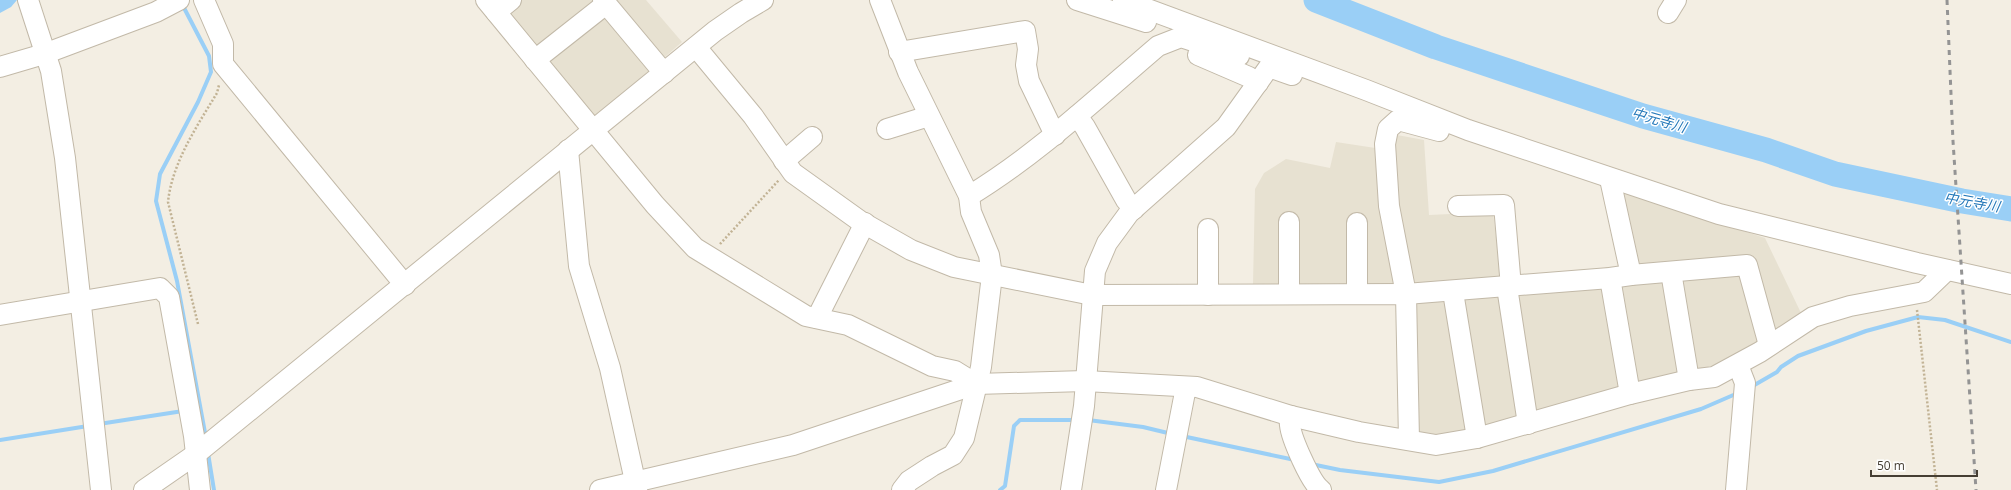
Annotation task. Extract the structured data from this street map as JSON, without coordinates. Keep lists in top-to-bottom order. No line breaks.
{"water":["中元寺川"],"scale_bar":"50 m"}
